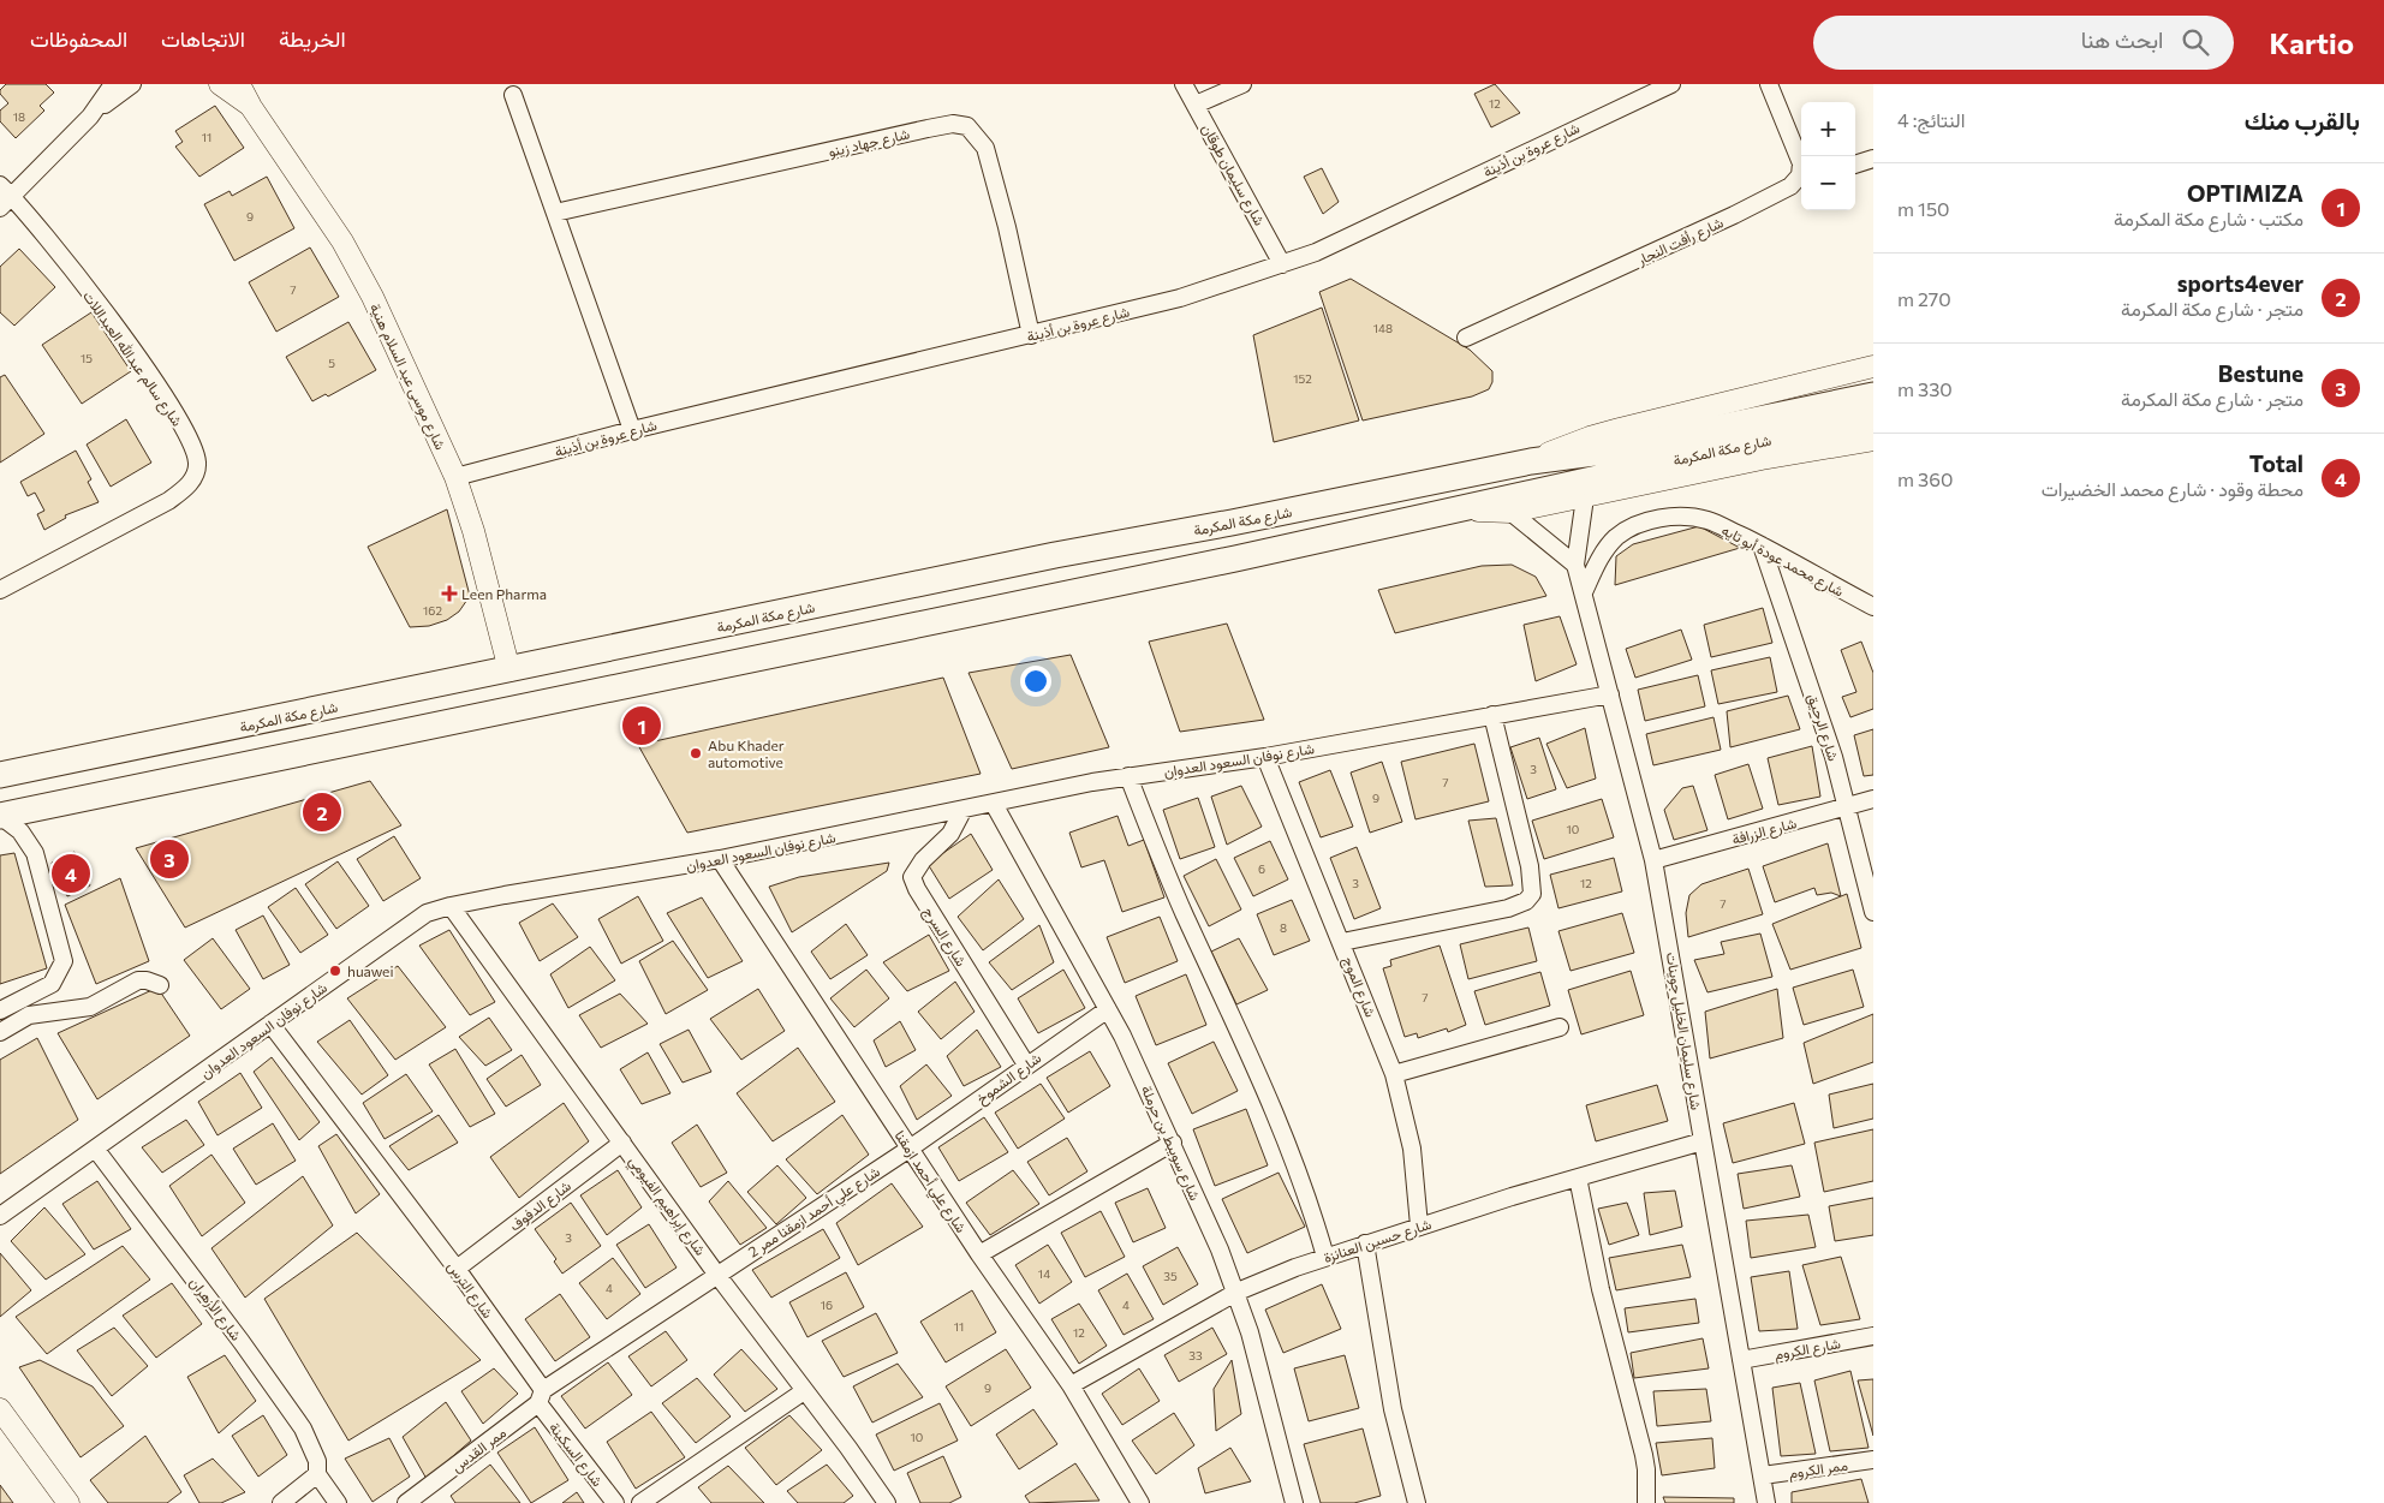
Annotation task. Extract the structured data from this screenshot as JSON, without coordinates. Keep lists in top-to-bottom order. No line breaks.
{"streets":{"main road":["شارع مكة المكرمة"],"street":["شارع جهاد زينو","شارع عروة بن أذينة","شارع سليمان طوقان","شارع رأفت النجار","شارع سالم عبدالله العبداللات","شارع موسى عبد السلام هنية","شارع محمد عودة أبو تايه","شارع الرحيق","شارع نوفان السعود العدوان","شارع الزرافة","شارع السرج","شارع الموج","شارع سليمان الخليل جوينات","شارع الشموخ","شارع سويبط بن حرملة","شارع علي أحمد ازمقنا","شارع الدفوف","شارع إبراهيم الفيومي","شارع علي أحمد ازمقنا ممر 2","شارع حسين العنانزة","شارع الترس","شارع الأزهران","شارع الكروم","ممر القدس","شارع السكينة","ممر الكروم"]},"crossings":[["شارع جهاد زينو","شارع عروة بن أذينة"],["شارع عروة بن أذينة","شارع سليمان طوقان"],["شارع عروة بن أذينة","شارع موسى عبد السلام هنية"],["شارع موسى عبد السلام هنية","شارع مكة المكرمة"],["شارع مكة المكرمة","شارع سليمان الخليل جوينات"],["شارع محمد عودة أبو تايه","شارع الرحيق"],["شارع محمد عودة أبو تايه","شارع سليمان الخليل جوينات"],["شارع الرحيق","شارع الزرافة"],["شارع نوفان السعود العدوان","شارع السرج"],["شارع نوفان السعود العدوان","شارع الموج"],["شارع نوفان السعود العدوان","شارع سليمان الخليل جوينات"],["شارع نوفان السعود العدوان","شارع سويبط بن حرملة"],["شارع نوفان السعود العدوان","شارع علي أحمد ازمقنا"],["شارع نوفان السعود العدوان","شارع إبراهيم الفيومي"],["شارع نوفان السعود العدوان","شارع الترس"],["شارع نوفان السعود العدوان","شارع الأزهران"],["شارع الزرافة","شارع سليمان الخليل جوينات"],["شارع السرج","شارع الشموخ"],["شارع الموج","شارع حسين العنانزة"],["شارع سليمان الخليل جوينات","شارع حسين العنانزة"],["شارع سليمان الخليل جوينات","شارع الكروم"],["شارع سليمان الخليل جوينات","ممر الكروم"],["شارع الشموخ","شارع سويبط بن حرملة"],["شارع الشموخ","شارع علي أحمد ازمقنا"],["شارع الشموخ","شارع علي أحمد ازمقنا ممر 2"],["شارع سويبط بن حرملة","شارع حسين العنانزة"],["شارع علي أحمد ازمقنا","شارع علي أحمد ازمقنا ممر 2"],["شارع علي أحمد ازمقنا","شارع حسين العنانزة"],["شارع الدفوف","شارع إبراهيم الفيومي"],["شارع الدفوف","شارع الترس"],["شارع إبراهيم الفيومي","شارع علي أحمد ازمقنا ممر 2"],["شارع الترس","ممر القدس"],["شارع الترس","شارع السكينة"],["ممر القدس","شارع السكينة"]],"places":{"health":["Leen Pharma"],"other":["Abu Khader automotive","huawei"]},"house_numbers":["12","18","11","9","7","148","15","5","152","162","3","7","9","10","6","3","12","7","8","7","3","14","35","4","16","4","11","12","33","9","10"],"page":{"header":"Kartio","search":"ابحث هنا","nav":["الخريطة","الاتجاهات","المحفوظات"],"heading":["بالقرب منك","النتائج: 4"],"map_buttons":["+","−"],"list":[{"mark":"1","name":"OPTIMIZA","note":"مكتب · شارع مكة المكرمة","value":"150 m"},{"mark":"2","name":"sports4ever","note":"متجر · شارع مكة المكرمة","value":"270 m"},{"mark":"3","name":"Bestune","note":"متجر · شارع مكة المكرمة","value":"330 m"},{"mark":"4","name":"Total","note":"محطة وقود · شارع محمد الخضيرات","value":"360 m"}],"pins":["1","2","3","4"]}}
